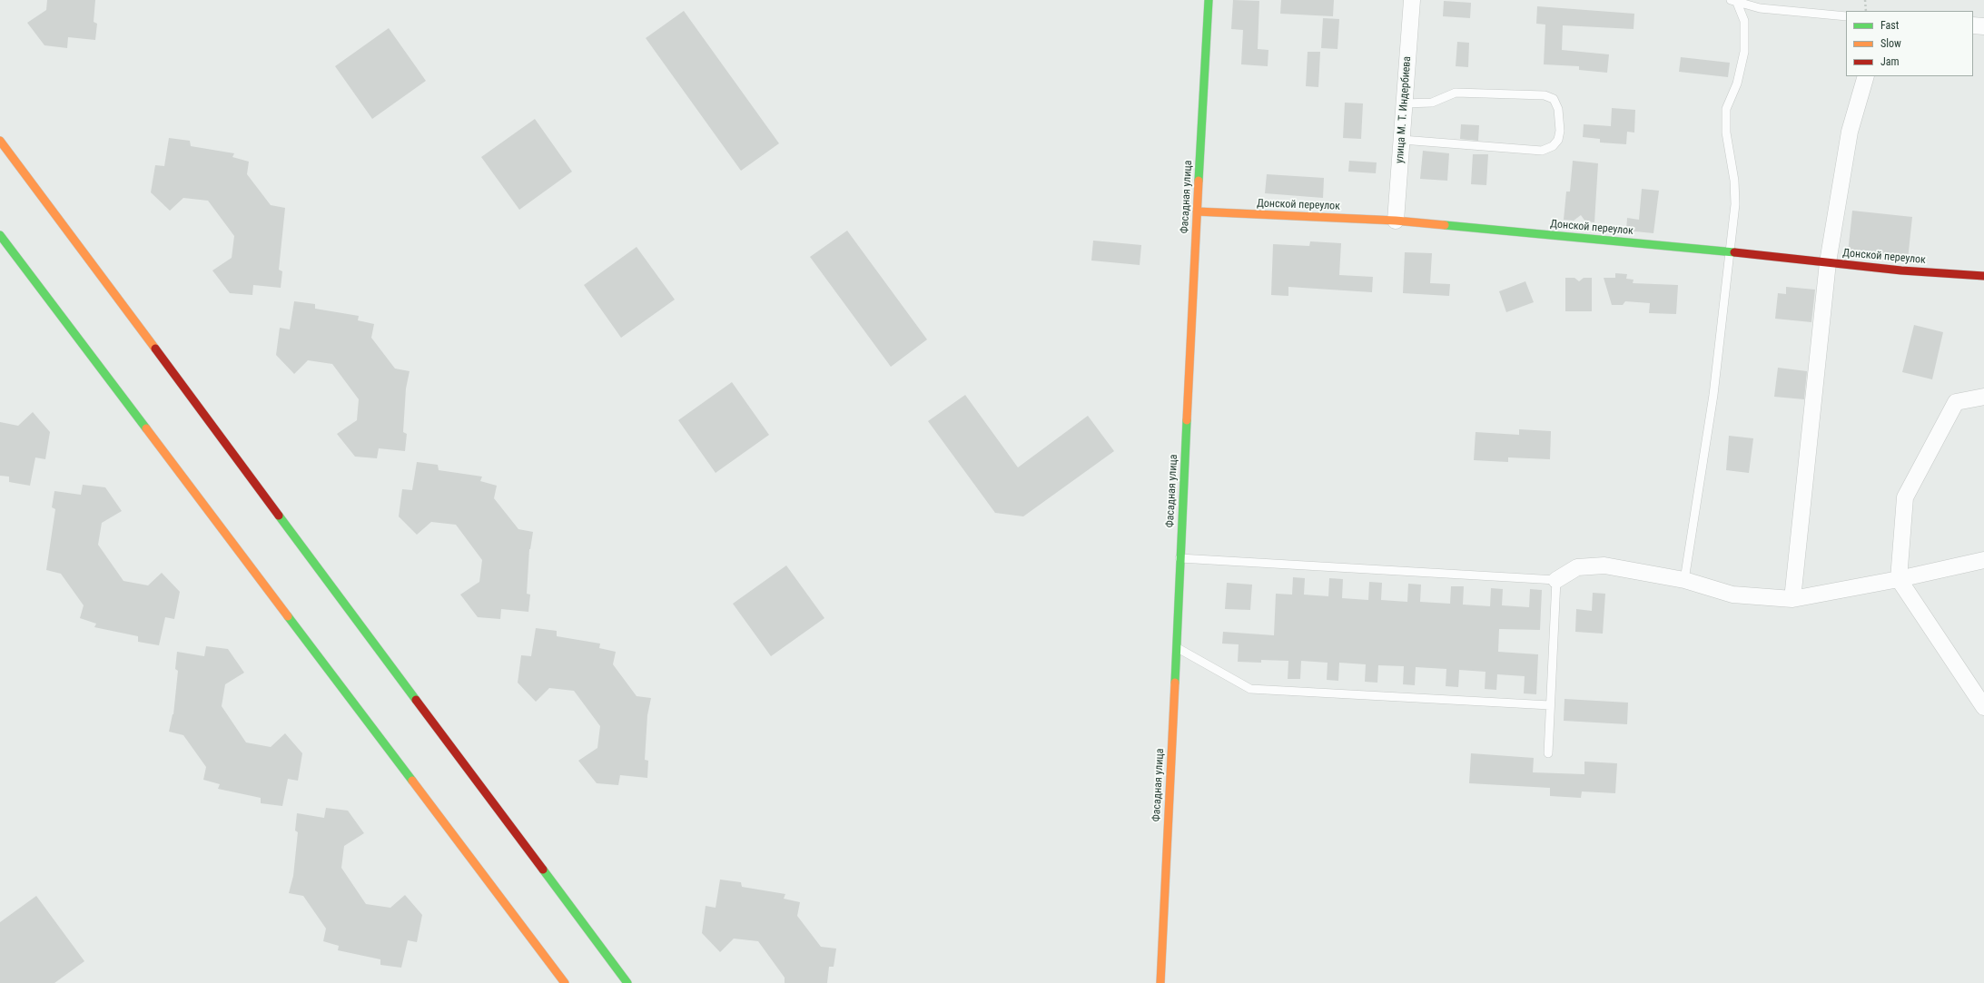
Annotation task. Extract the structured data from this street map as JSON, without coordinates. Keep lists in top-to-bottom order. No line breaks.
{"streets":{"main road":["Фасадная улица","Донской переулок"],"street":["улица М. Т. Индербиева"]},"crossings":[["улица М. Т. Индербиева","Донской переулок"],["Фасадная улица","Донской переулок"]],"legend":["Fast","Slow","Jam"]}
